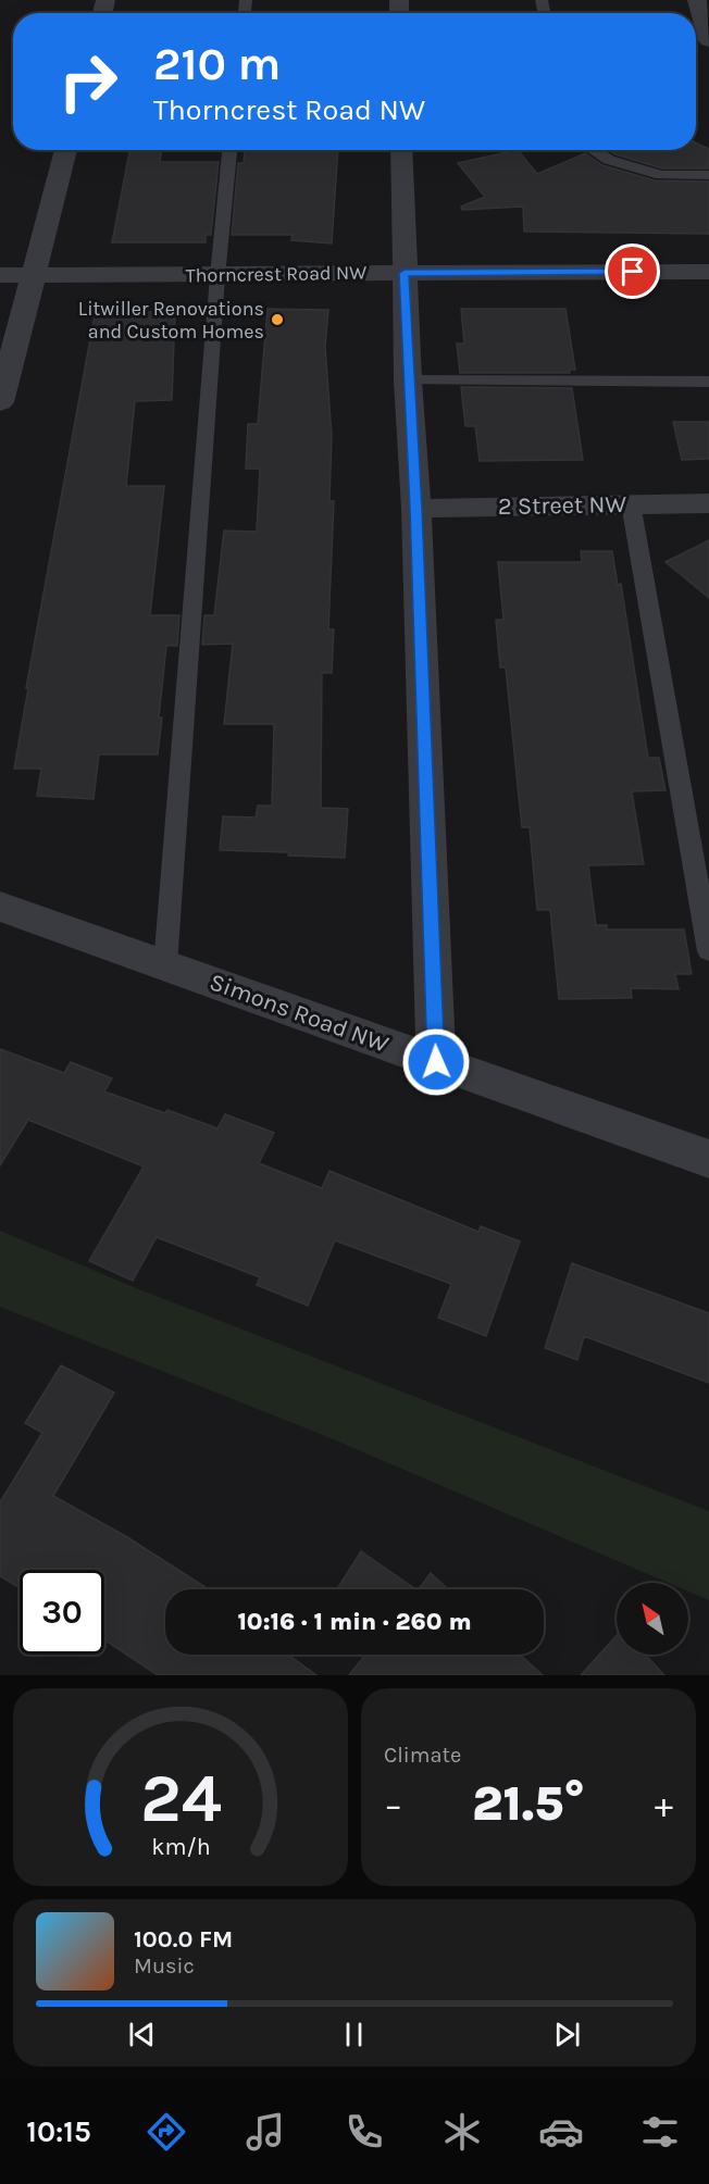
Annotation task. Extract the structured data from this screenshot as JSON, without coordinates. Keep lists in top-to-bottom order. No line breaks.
{"streets":{"street":["Thorncrest Road NW","2 Street NW","Simons Road NW"]},"places":["Litwiller Renovations and Custom Homes"],"north":"top left","page":{"turn":["210 m","Thorncrest Road NW"],"limit":"30","trip":"10:16 · 1 min · 260 m","tile":"Climate","heat":["−","21.5°","+"],"song":["100.0 FM","Music"],"tabs":"10:15","gauge":["24","km/h"]}}
